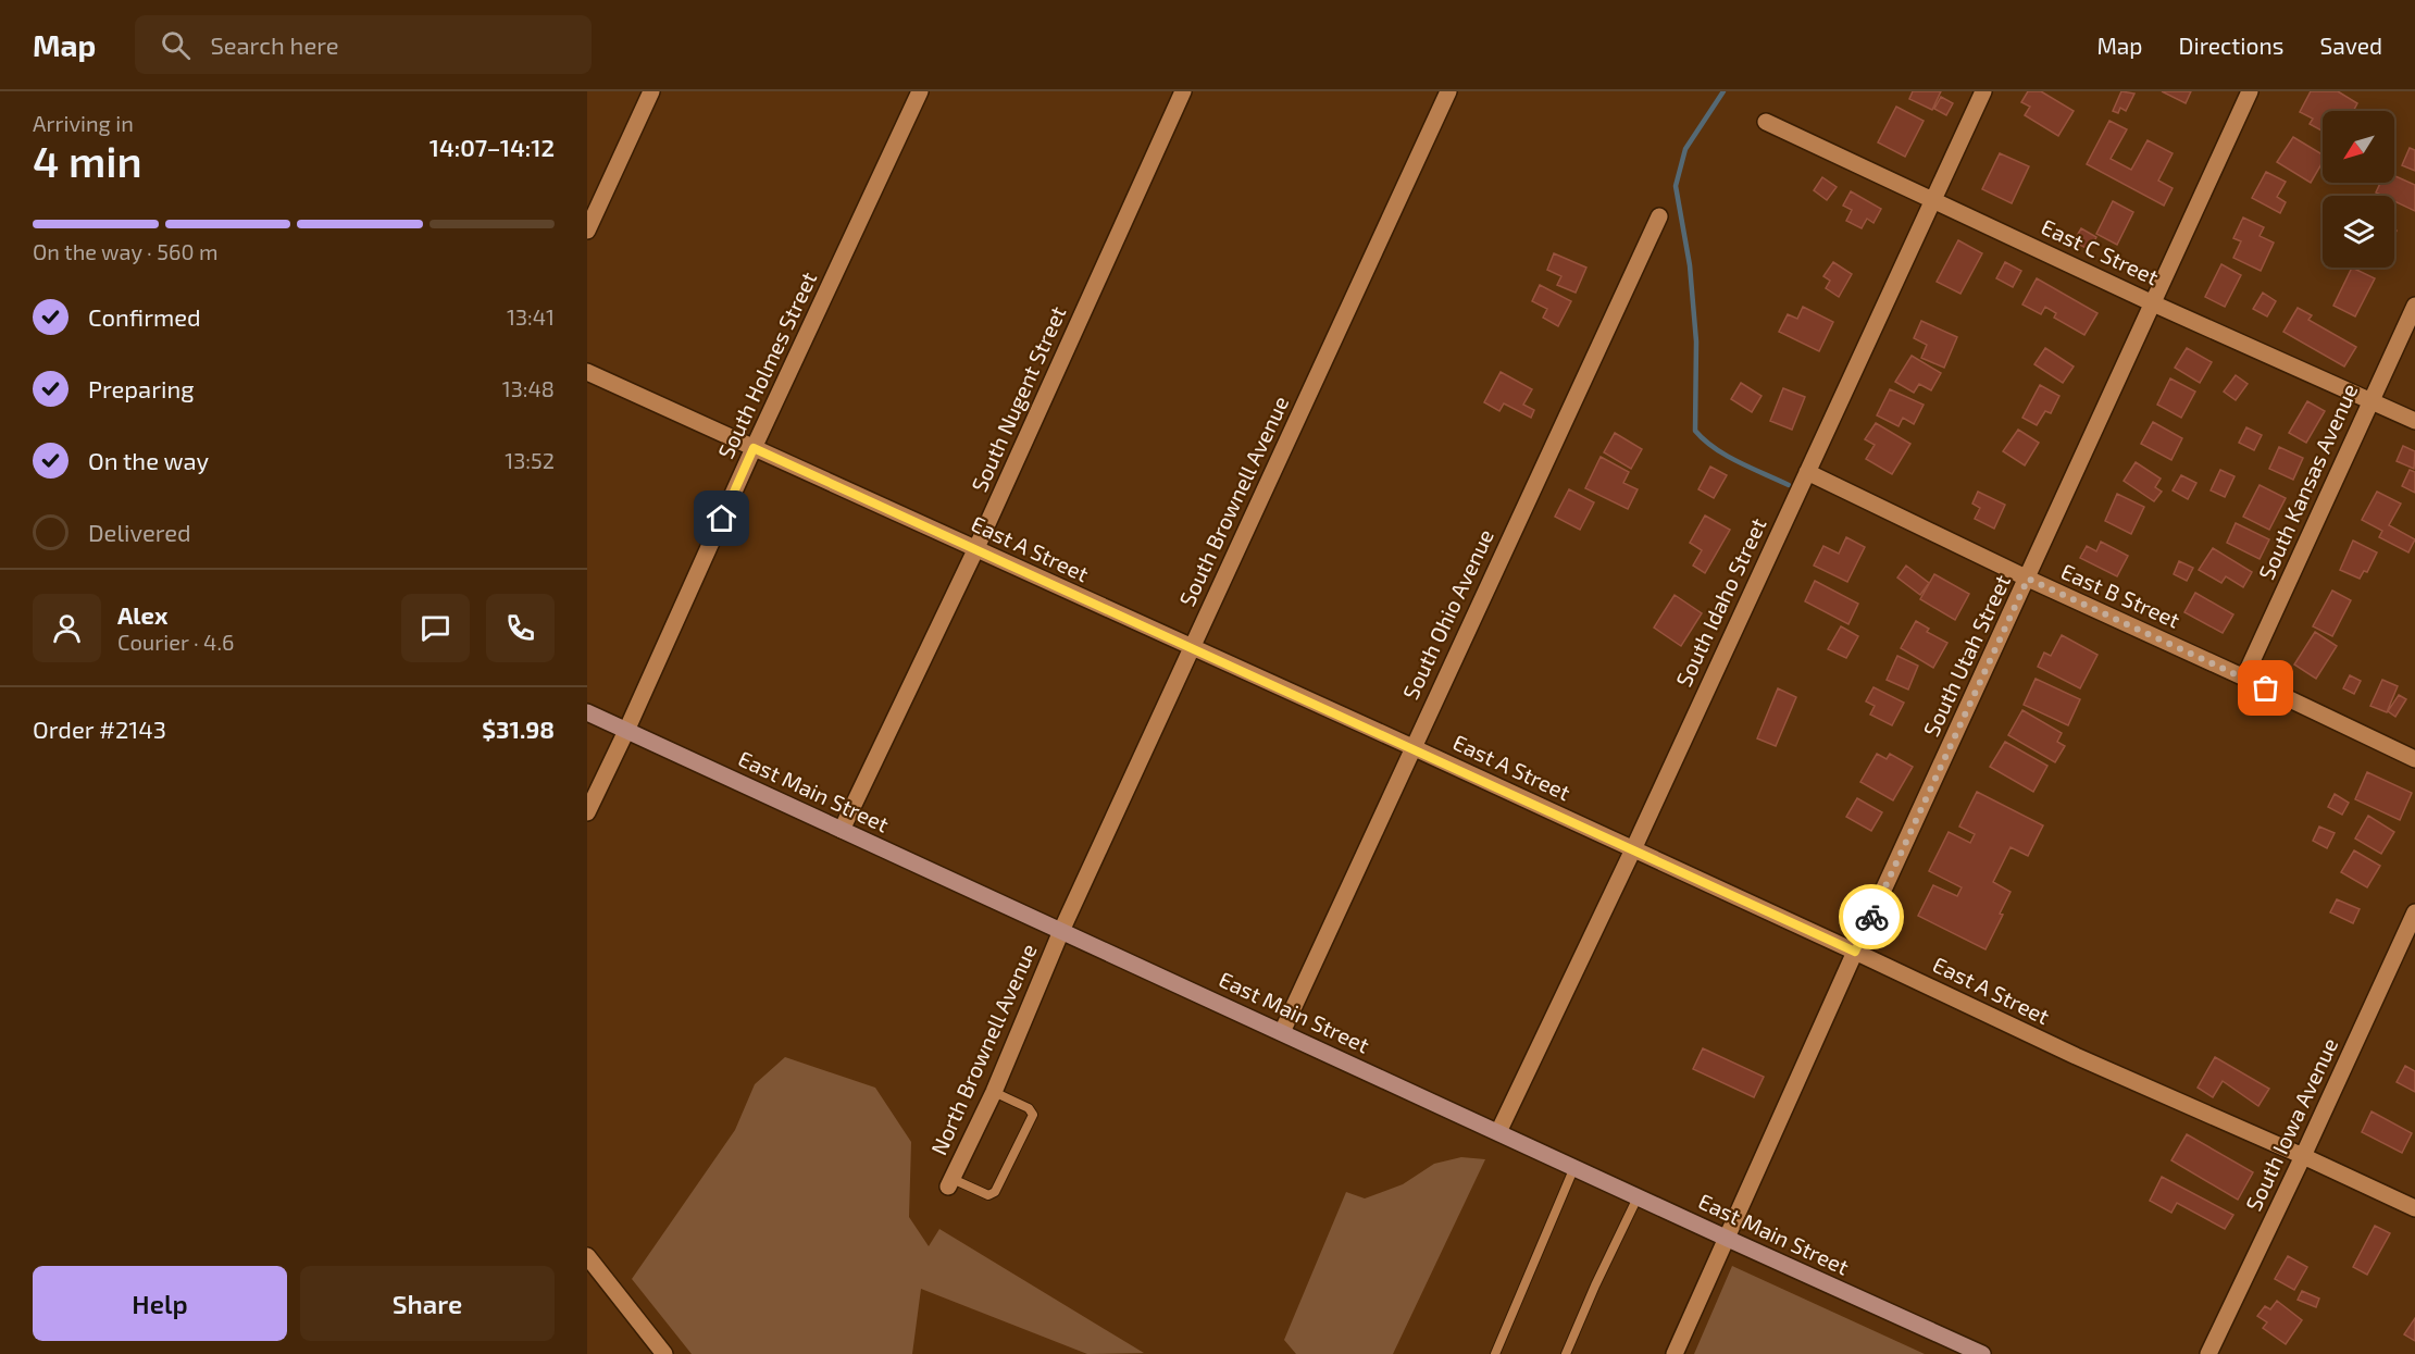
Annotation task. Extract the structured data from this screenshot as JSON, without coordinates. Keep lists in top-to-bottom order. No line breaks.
{"streets":{"street":["East C Street","South Holmes Street","South Nugent Street","South Kansas Avenue","South Brownell Avenue","East A Street","East B Street","South Idaho Street","South Ohio Avenue","South Utah Street","East Main Street","North Brownell Avenue","South Iowa Avenue"]},"crossings":[["East C Street","South Kansas Avenue"],["East C Street","South Idaho Street"],["East C Street","South Utah Street"],["South Holmes Street","East A Street"],["South Holmes Street","East Main Street"],["South Nugent Street","East A Street"],["South Nugent Street","East Main Street"],["South Kansas Avenue","East B Street"],["South Brownell Avenue","East A Street"],["South Brownell Avenue","East Main Street"],["South Brownell Avenue","North Brownell Avenue"],["East A Street","South Idaho Street"],["East A Street","South Ohio Avenue"],["East A Street","South Utah Street"],["East A Street","South Iowa Avenue"],["East B Street","South Idaho Street"],["East B Street","South Utah Street"],["South Idaho Street","East Main Street"],["South Ohio Avenue","East Main Street"],["South Utah Street","East Main Street"],["East Main Street","North Brownell Avenue"]],"north":"bottom left","page":{"header":"Map","search":"Search here","nav":["Map","Directions","Saved"],"heading":["4 min","Arriving in","14:07–14:12"],"panel":["Alex","Courier · 4.6","Order #2143","$31.98"],"bar":"On the way · 560 m","list":[["Confirmed","13:41"],["Preparing","13:48"],["On the way","13:52"],"Delivered"],"buttons":["Help","Share"]}}
